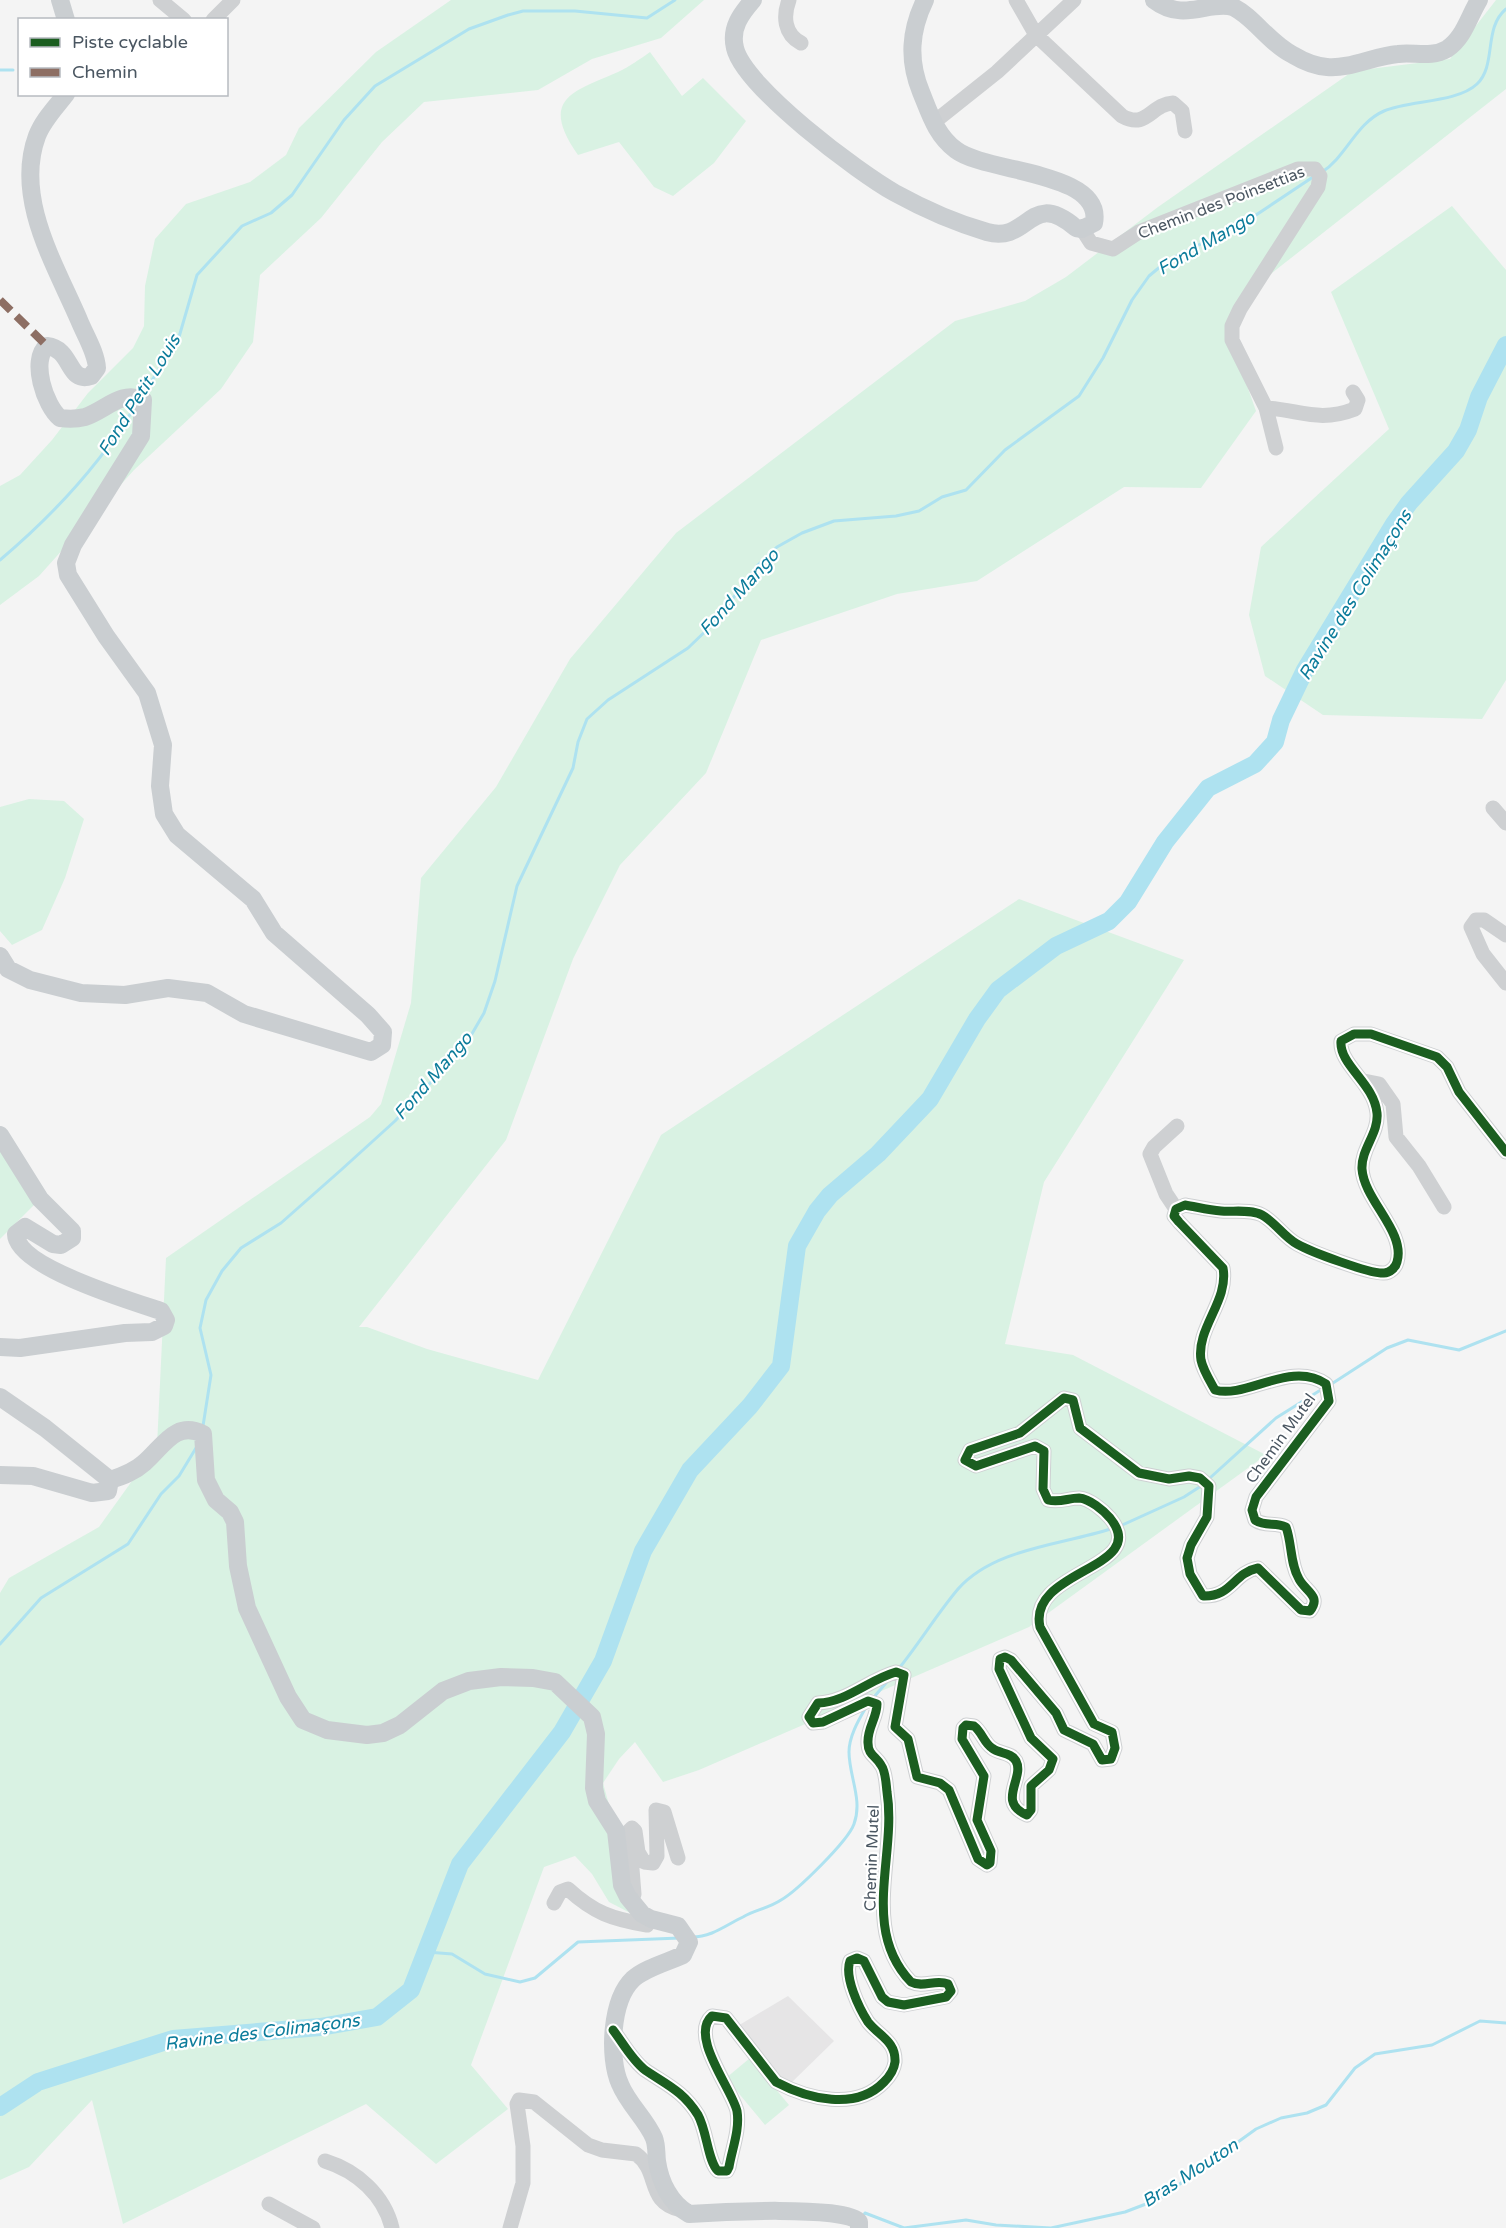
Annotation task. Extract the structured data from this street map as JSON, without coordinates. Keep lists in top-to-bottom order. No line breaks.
{"streets":{"street":["Chemin des Poinsettias","Chemin Mutel"]},"water":["Fond Mango","Fond Petit Louis","Ravine des Colimaçons","Bras Mouton"],"legend":["Piste cyclable","Chemin"]}
